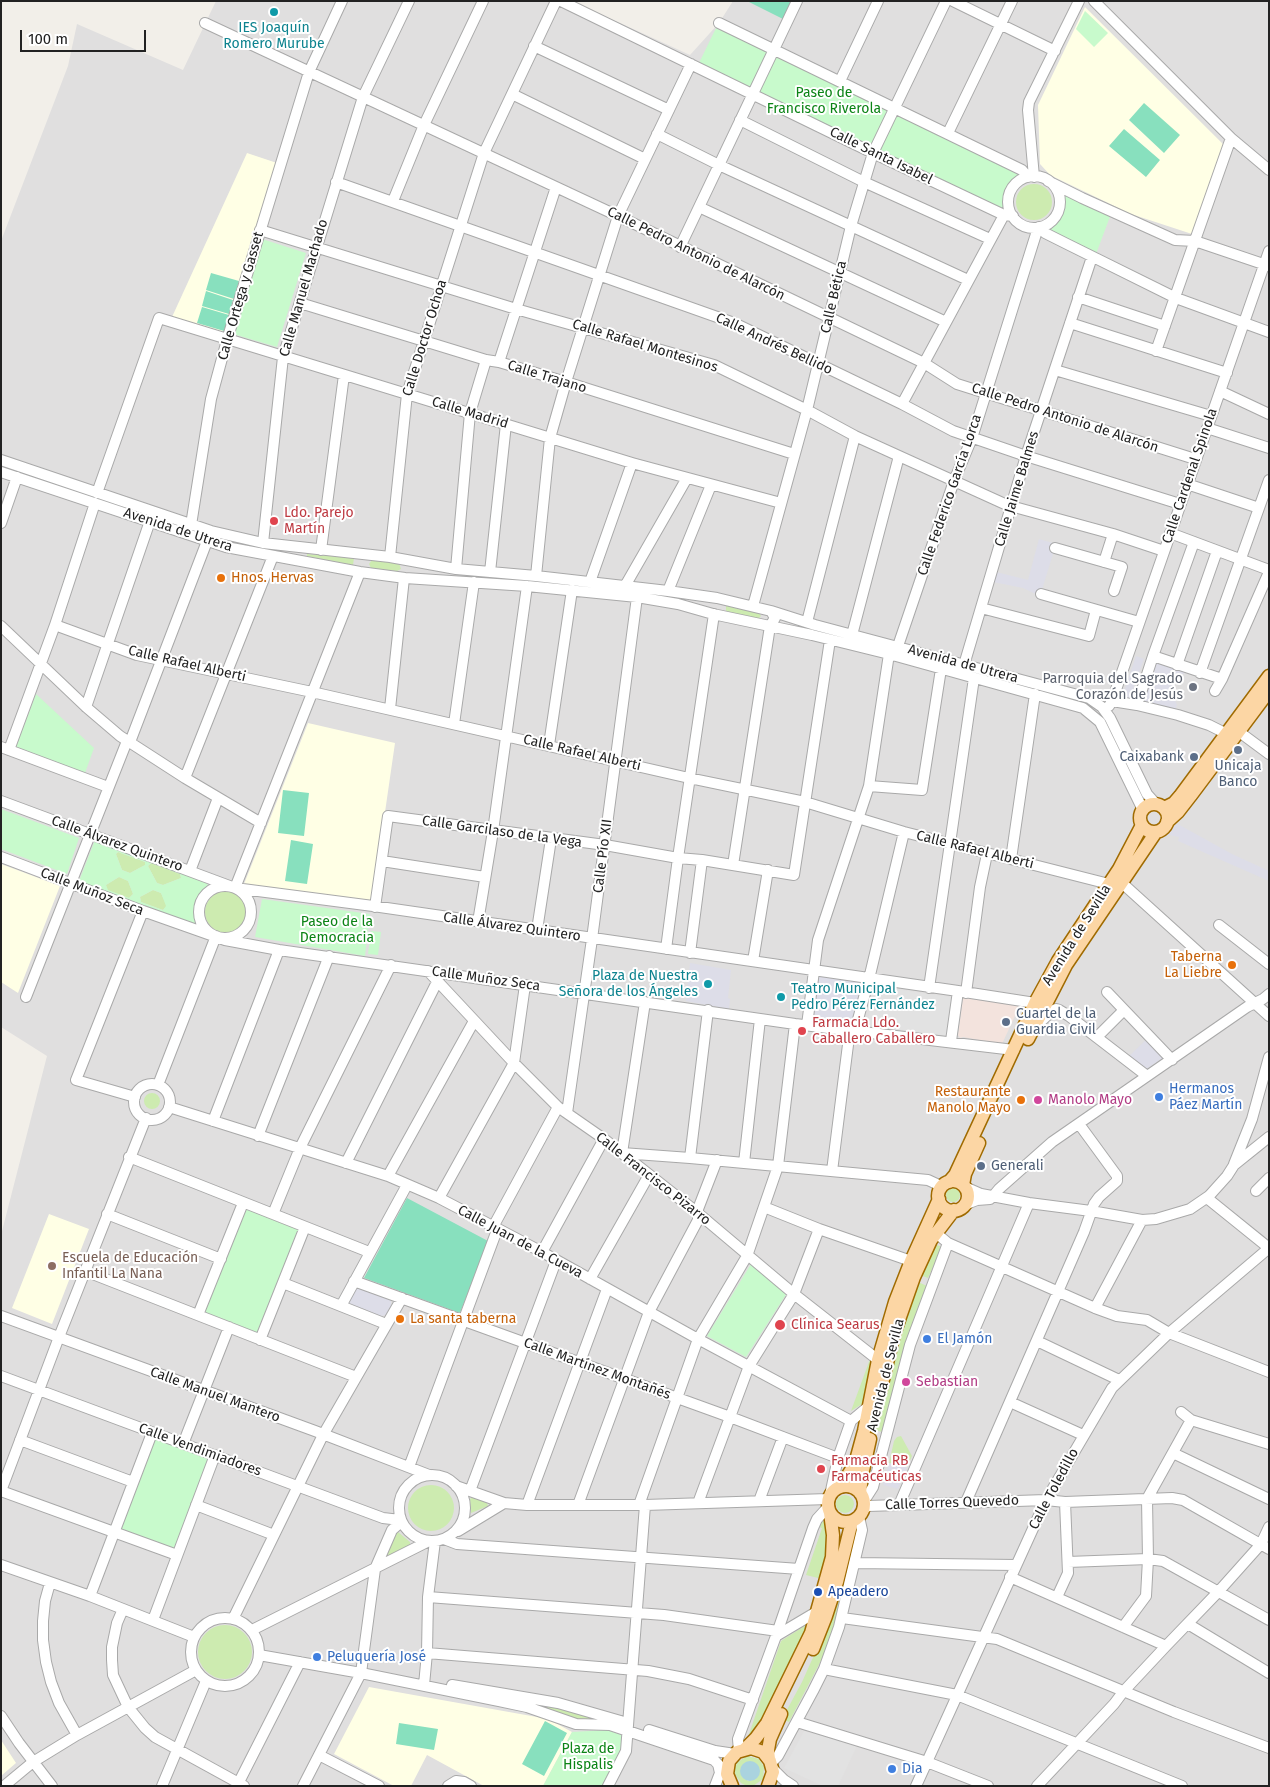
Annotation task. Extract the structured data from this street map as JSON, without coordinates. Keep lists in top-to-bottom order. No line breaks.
{"streets":{"main road":["Avenida de Sevilla"],"street":["Calle Santa Isabel","Calle Pedro Antonio de Alarcón","Calle Manuel Machado","Calle Ortega y Gasset","Calle Bética","Calle Doctor Ochoa","Calle Andrés Bellido","Calle Rafael Montesinos","Calle Trajano","Calle Madrid","Calle Cardenal Spinola","Calle Jaime Balmes","Calle Federico García Lorca","Avenida de Utrera","Calle Rafael Alberti","Calle Garcilaso de la Vega","Calle Álvarez Quintero","Calle Pío XII","Calle Muñoz Seca","Calle Francisco Pizarro","Calle Juan de la Cueva","Calle Martínez Montañés","Calle Manuel Mantero","Calle Vendimiadores","Calle Toledillo","Calle Torres Quevedo"]},"crossings":[["Calle Santa Isabel","Calle Bética"],["Calle Santa Isabel","Calle Federico García Lorca"],["Calle Pedro Antonio de Alarcón","Calle Manuel Machado"],["Calle Pedro Antonio de Alarcón","Calle Ortega y Gasset"],["Calle Pedro Antonio de Alarcón","Calle Bética"],["Calle Pedro Antonio de Alarcón","Calle Doctor Ochoa"],["Calle Pedro Antonio de Alarcón","Calle Cardenal Spinola"],["Calle Pedro Antonio de Alarcón","Calle Jaime Balmes"],["Calle Pedro Antonio de Alarcón","Calle Federico García Lorca"],["Calle Manuel Machado","Calle Andrés Bellido"],["Calle Manuel Machado","Calle Rafael Montesinos"],["Calle Manuel Machado","Calle Trajano"],["Calle Manuel Machado","Calle Madrid"],["Calle Manuel Machado","Avenida de Utrera"],["Calle Ortega y Gasset","Calle Rafael Montesinos"],["Calle Ortega y Gasset","Calle Madrid"],["Calle Ortega y Gasset","Avenida de Utrera"],["Calle Bética","Calle Andrés Bellido"],["Calle Bética","Calle Rafael Montesinos"],["Calle Bética","Calle Trajano"],["Calle Bética","Calle Madrid"],["Calle Bética","Avenida de Utrera"],["Calle Doctor Ochoa","Calle Andrés Bellido"],["Calle Doctor Ochoa","Calle Rafael Montesinos"],["Calle Doctor Ochoa","Calle Trajano"],["Calle Doctor Ochoa","Calle Madrid"],["Calle Doctor Ochoa","Avenida de Utrera"],["Calle Andrés Bellido","Calle Cardenal Spinola"],["Calle Andrés Bellido","Calle Jaime Balmes"],["Calle Andrés Bellido","Calle Federico García Lorca"],["Calle Rafael Montesinos","Calle Cardenal Spinola"],["Calle Rafael Montesinos","Calle Jaime Balmes"],["Calle Rafael Montesinos","Calle Federico García Lorca"],["Calle Madrid","Avenida de Utrera"],["Calle Cardenal Spinola","Avenida de Utrera"],["Calle Jaime Balmes","Avenida de Utrera"],["Calle Federico García Lorca","Avenida de Utrera"],["Avenida de Utrera","Avenida de Sevilla"],["Calle Rafael Alberti","Calle Garcilaso de la Vega"],["Calle Rafael Alberti","Calle Pío XII"],["Calle Rafael Alberti","Avenida de Sevilla"],["Calle Garcilaso de la Vega","Calle Pío XII"],["Calle Álvarez Quintero","Calle Pío XII"],["Calle Álvarez Quintero","Calle Muñoz Seca"],["Calle Álvarez Quintero","Avenida de Sevilla"],["Calle Pío XII","Calle Muñoz Seca"],["Calle Pío XII","Calle Francisco Pizarro"],["Calle Muñoz Seca","Avenida de Sevilla"],["Calle Muñoz Seca","Calle Francisco Pizarro"],["Avenida de Sevilla","Calle Francisco Pizarro"],["Avenida de Sevilla","Calle Juan de la Cueva"],["Avenida de Sevilla","Calle Martínez Montañés"],["Avenida de Sevilla","Calle Torres Quevedo"],["Calle Manuel Mantero","Calle Vendimiadores"],["Calle Toledillo","Calle Torres Quevedo"]],"parks":["Paseo de Francisco Riverola","Paseo de la Democracia","Plaza de Hispalis"],"places":["IES Joaquín Romero Murube","Ldo. Parejo Martín","Hnos. Hervas","Parroquia del Sagrado Corazón de Jesús","Unicaja Banco","Caixabank","Taberna La Liebre","Plaza de Nuestra Señora de los Ángeles","Teatro Municipal Pedro Pérez Fernández","Cuartel de la Guardia Civil","Farmacia Ldo. Caballero Caballero","Hermanos Páez Martín","Restaurante Manolo Mayo","Manolo Mayo","Generali","Escuela de Educación Infantil La Nana","La santa taberna","Clínica Searus","El Jamón","Sebastian","Farmacia RB Farmacéuticas","Apeadero","Peluquería José","Dia"],"scale_bar":"100 m"}
